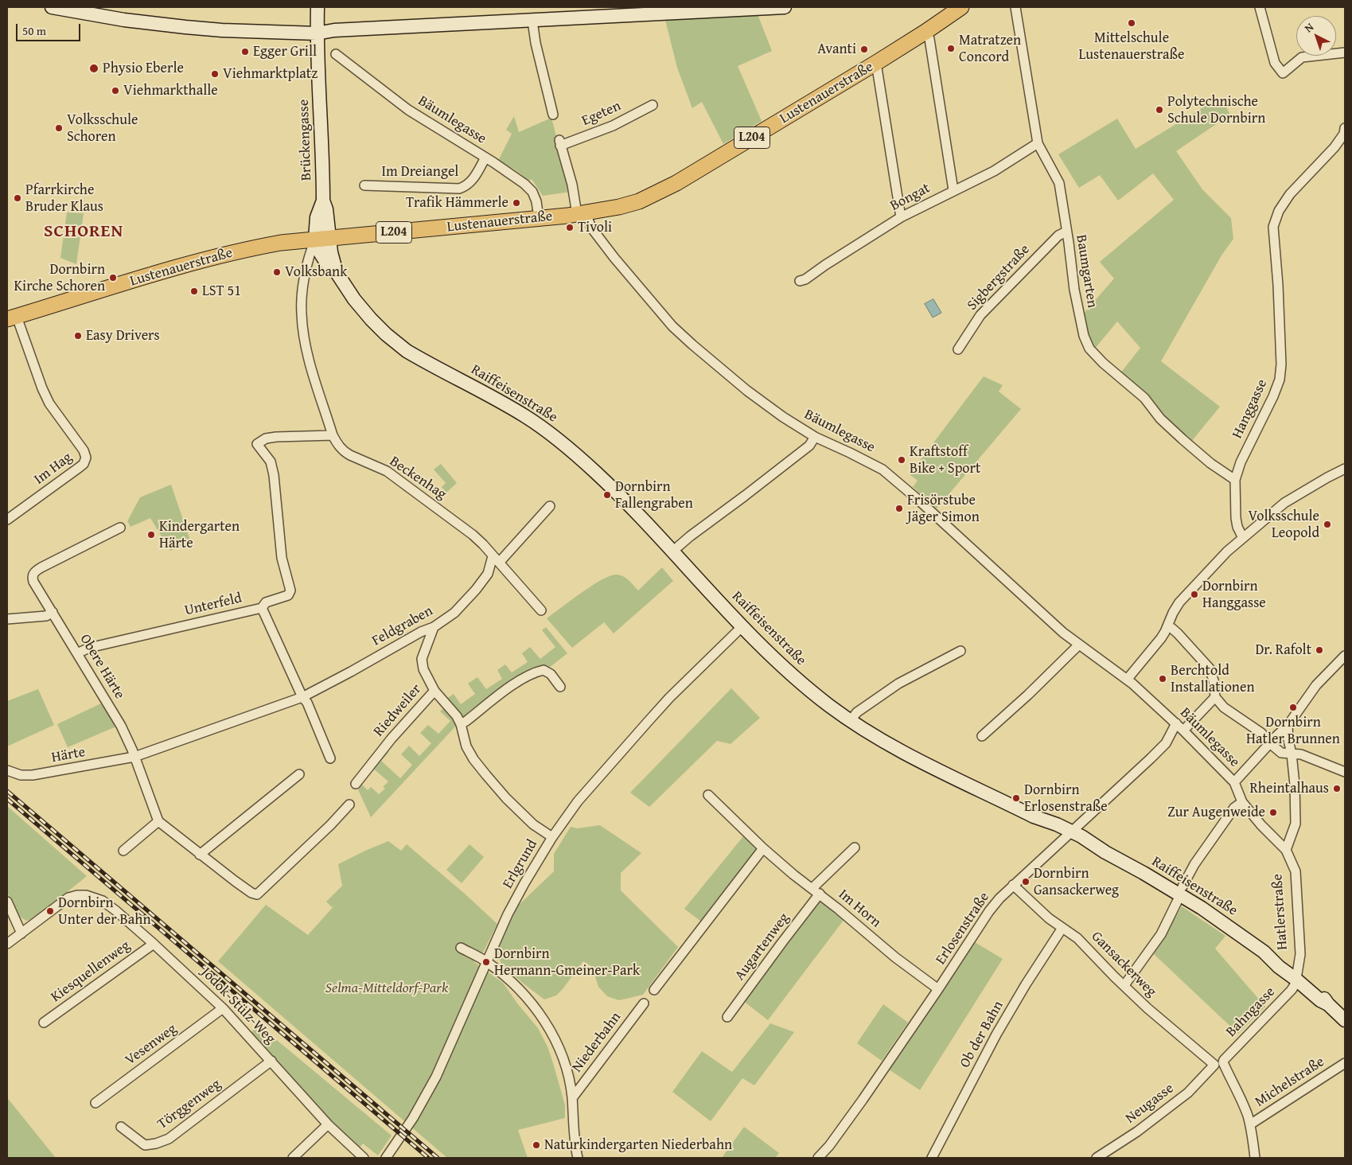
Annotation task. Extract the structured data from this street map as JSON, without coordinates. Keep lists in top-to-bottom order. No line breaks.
{"streets":{"main road":["Lustenauerstraße","L204"],"street":["Egeten","Bäumlegasse","Brückengasse","Im Dreiangel","Bongat","Baumgarten","Sigbergstraße","Raiffeisenstraße","Hanggasse","Im Hag","Beckenhag","Unterfeld","Feldgraben","Obere Härte","Riedweiler","Härte","Erlgrund","Im Horn","Hatlerstraße","Erlosenstraße","Augartenweg","Gansackerweg","Kiesquellenweg","Jodok-Stülz-Weg","Bahngasse","Ob der Bahn","Niederbahn","Vesenweg","Michelstraße","Neugasse","Törggenweg"]},"crossings":[["Lustenauerstraße","Egeten"],["Lustenauerstraße","Bäumlegasse"],["Lustenauerstraße","Brückengasse"],["Lustenauerstraße","Raiffeisenstraße"],["Lustenauerstraße","Im Hag"],["Lustenauerstraße","Beckenhag"],["Egeten","Bäumlegasse"],["Bäumlegasse","Im Dreiangel"],["Bäumlegasse","Hatlerstraße"],["Bäumlegasse","Erlosenstraße"],["Brückengasse","Raiffeisenstraße"],["Brückengasse","Beckenhag"],["Bongat","Baumgarten"],["Baumgarten","Sigbergstraße"],["Baumgarten","Hanggasse"],["Raiffeisenstraße","Beckenhag"],["Raiffeisenstraße","Erlgrund"],["Raiffeisenstraße","Hatlerstraße"],["Raiffeisenstraße","Erlosenstraße"],["Raiffeisenstraße","Bahngasse"],["Beckenhag","Unterfeld"],["Beckenhag","Feldgraben"],["Unterfeld","Obere Härte"],["Feldgraben","Obere Härte"],["Feldgraben","Riedweiler"],["Feldgraben","Härte"],["Obere Härte","Härte"],["Erlgrund","Niederbahn"],["Im Horn","Erlosenstraße"],["Im Horn","Augartenweg"],["Hatlerstraße","Bahngasse"],["Erlosenstraße","Gansackerweg"],["Gansackerweg","Bahngasse"],["Gansackerweg","Ob der Bahn"],["Gansackerweg","Neugasse"],["Kiesquellenweg","Jodok-Stülz-Weg"],["Jodok-Stülz-Weg","Vesenweg"],["Jodok-Stülz-Weg","Törggenweg"],["Bahngasse","Neugasse"]],"districts":["SCHOREN"],"parks":["Selma-Mitteldorf-Park"],"places":["Mittelschule Lustenauerstraße","Matratzen Concord","Avanti","Egger Grill","Physio Eberle","Viehmarktplatz","Viehmarkthalle","Polytechnische Schule Dornbirn","Volksschule Schoren","Pfarrkirche Bruder Klaus","Trafik Hämmerle","Tivoli","Volksbank","Dornbirn Kirche Schoren","LST 51","Easy Drivers","Kraftstoff Bike + Sport","Dornbirn Fallengraben","Frisörstube Jäger Simon","Volksschule Leopold","Kindergarten Härte","Dornbirn Hanggasse","Dr. Rafolt","Berchtold Installationen","Dornbirn Hatler Brunnen","Rheintalhaus","Dornbirn Erlosenstraße","Zur Augenweide","Dornbirn Gansackerweg","Dornbirn Unter der Bahn","Dornbirn Hermann-Gmeiner-Park","Naturkindergarten Niederbahn"],"scale_bar":"50 m","north":"top left"}
